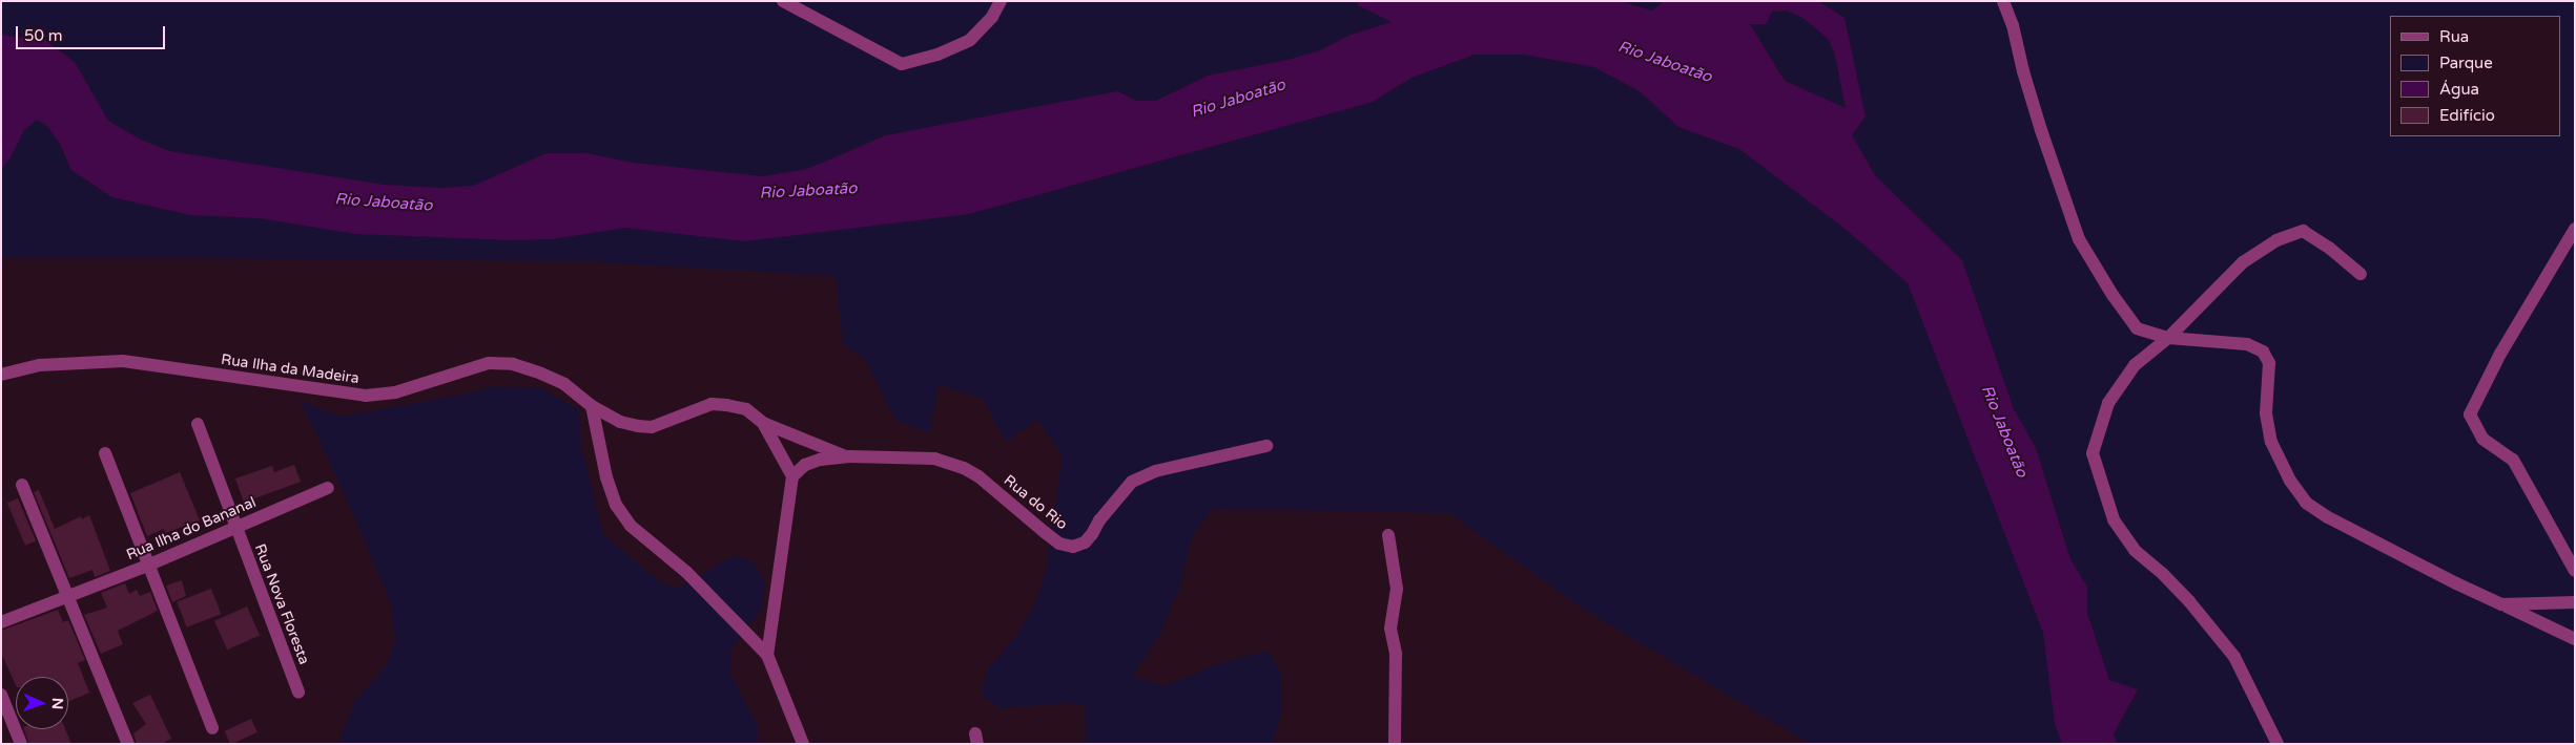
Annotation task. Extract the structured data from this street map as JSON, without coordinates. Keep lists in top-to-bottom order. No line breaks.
{"streets":{"street":["Rua Ilha da Madeira","Rua do Rio","Rua Ilha do Bananal","Rua Nova Floresta"]},"crossings":[["Rua Ilha do Bananal","Rua Nova Floresta"]],"water":["Rio Jaboatão"],"legend":["Rua","Parque","Água","Edifício"],"scale_bar":"50 m","north":"right"}
